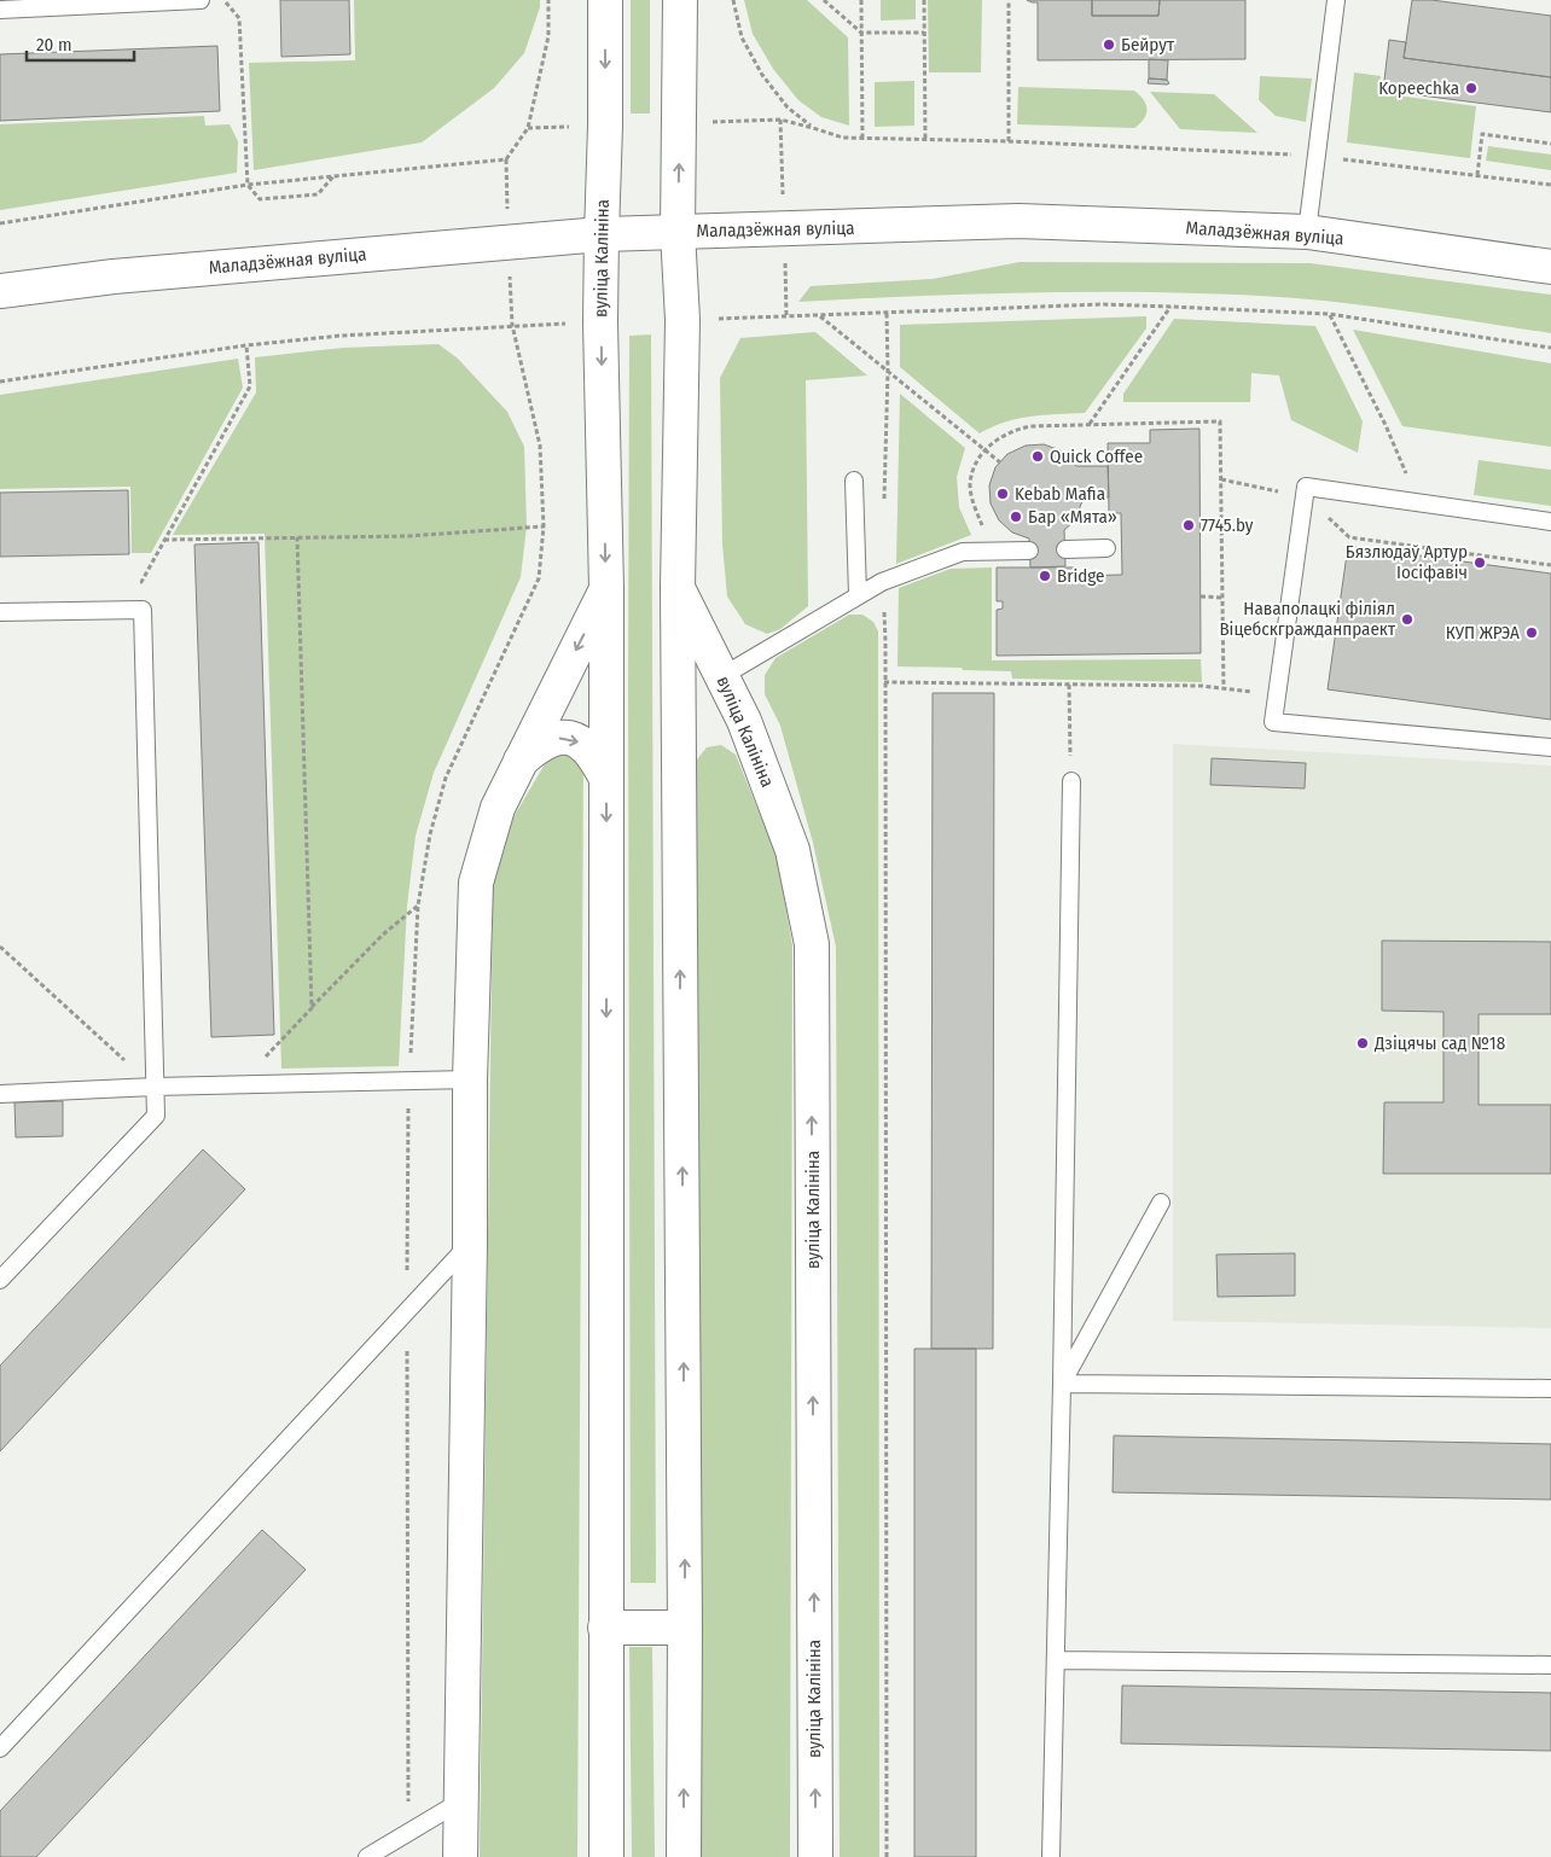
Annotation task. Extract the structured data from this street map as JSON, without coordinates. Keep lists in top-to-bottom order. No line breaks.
{"streets":{"main road":["Маладзёжная вуліца","вуліца Калініна"]},"crossings":[["Маладзёжная вуліца","вуліца Калініна"]],"places":["Бейрут","Kopeechka","Quick Coffee","Kebab Mafia","Бар «Мята»","7745.by","Бязлюдаў Артур Іосіфавіч","Bridge","Наваполацкі філіял Віцебскгражданпраект","КУП ЖРЭА","Дзіцячы сад №18"],"scale_bar":"20 m"}
